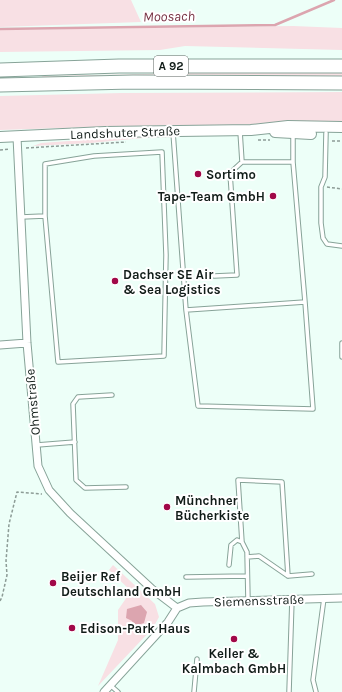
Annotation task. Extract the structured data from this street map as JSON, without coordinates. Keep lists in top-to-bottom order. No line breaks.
{"streets":{"highway":["A 92"],"main road":["Landshuter Straße"],"street":["Ohmstraße","Siemensstraße"]},"crossings":[["Landshuter Straße","Ohmstraße"],["Ohmstraße","Siemensstraße"]],"water":["Moosach"],"places":["Sortimo","Tape-Team GmbH","Dachser SE Air & Sea Logistics","Münchner Bücherkiste","Beijer Ref Deutschland GmbH","Edison-Park Haus","Keller & Kalmbach GmbH"]}
